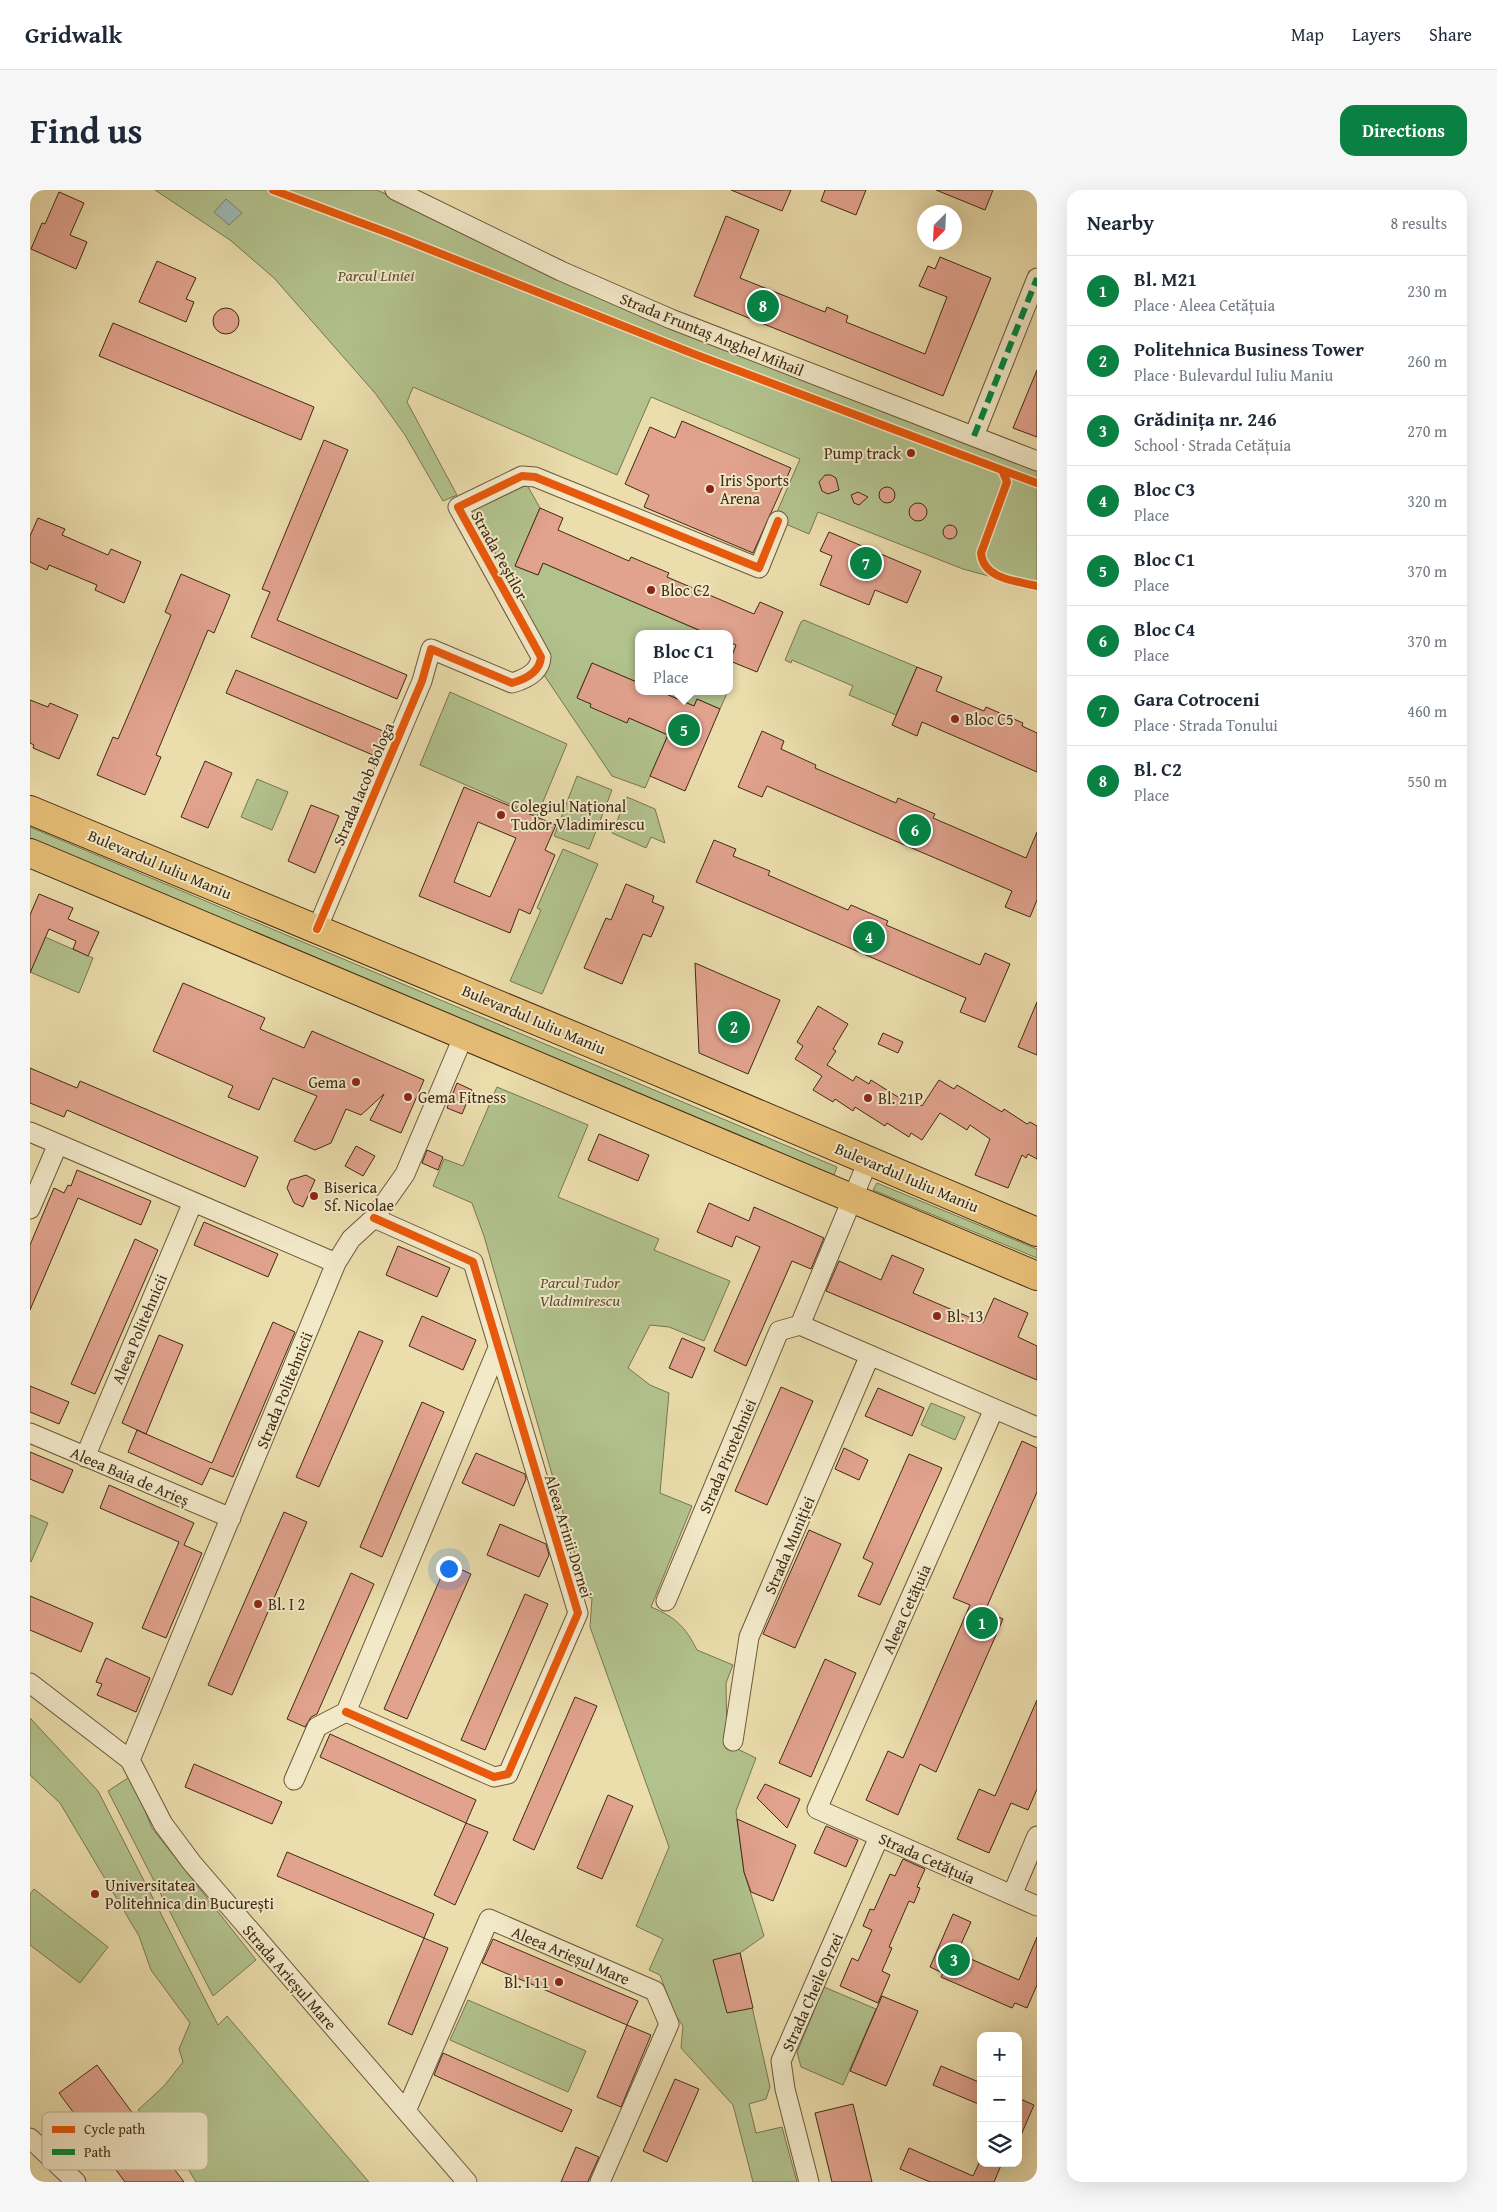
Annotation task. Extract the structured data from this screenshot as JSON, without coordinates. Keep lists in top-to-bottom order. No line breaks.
{"streets":{"main road":["Bulevardul Iuliu Maniu"],"street":["Strada Fruntaș Anghel Mihail","Strada Peștilor","Strada Iacob Bologa","Aleea Politehnicii","Strada Politehnicii","Strada Pirotehniei","Aleea Baia de Arieș","Aleea Arinii Dornei","Strada Muniției","Aleea Cetățuia","Strada Cetățuia","Aleea Arieșul Mare","Strada Arieșul Mare","Strada Cheile Orzei"]},"crossings":[["Strada Peștilor","Strada Iacob Bologa"],["Strada Iacob Bologa","Bulevardul Iuliu Maniu"],["Aleea Politehnicii","Aleea Baia de Arieș"],["Strada Politehnicii","Aleea Baia de Arieș"],["Strada Politehnicii","Aleea Arinii Dornei"],["Strada Politehnicii","Strada Arieșul Mare"],["Aleea Cetățuia","Strada Cetățuia"],["Strada Cetățuia","Strada Cheile Orzei"],["Aleea Arieșul Mare","Strada Arieșul Mare"]],"parks":["Parcul Liniei","Parcul Tudor Vladimirescu"],"places":["Pump track","Iris Sports Arena","Bloc C2","Bloc C5","Colegiul Național Tudor Vladimirescu","Gema","Gema Fitness","Bl. 21P","Biserica Sf. Nicolae","Bl. 13","Bl. I 2","Universitatea Politehnica din București","Bl. I 11"],"legend":["Cycle path","Path"],"north":"bottom left","page":{"header":"Gridwalk","nav":["Map","Layers","Share"],"title":"Find us","buttons":"Directions","heading":["Nearby","8 results"],"list":[{"mark":"1","name":"Bl. M21","note":"Place · Aleea Cetățuia","value":"230 m"},{"mark":"2","name":"Politehnica Business Tower","note":"Place · Bulevardul Iuliu Maniu","value":"260 m"},{"mark":"3","name":"Grădinița nr. 246","note":"School · Strada Cetățuia","value":"270 m"},{"mark":"4","name":"Bloc C3","note":"Place","value":"320 m"},{"mark":"5","name":"Bloc C1","note":"Place","value":"370 m"},{"mark":"6","name":"Bloc C4","note":"Place","value":"370 m"},{"mark":"7","name":"Gara Cotroceni","note":"Place · Strada Tonului","value":"460 m"},{"mark":"8","name":"Bl. C2","note":"Place","value":"550 m"}],"pins":["8","7","5","6","4","2","1","3"],"popup":["Bloc C1","Place"],"map_buttons":["+","−"]}}
